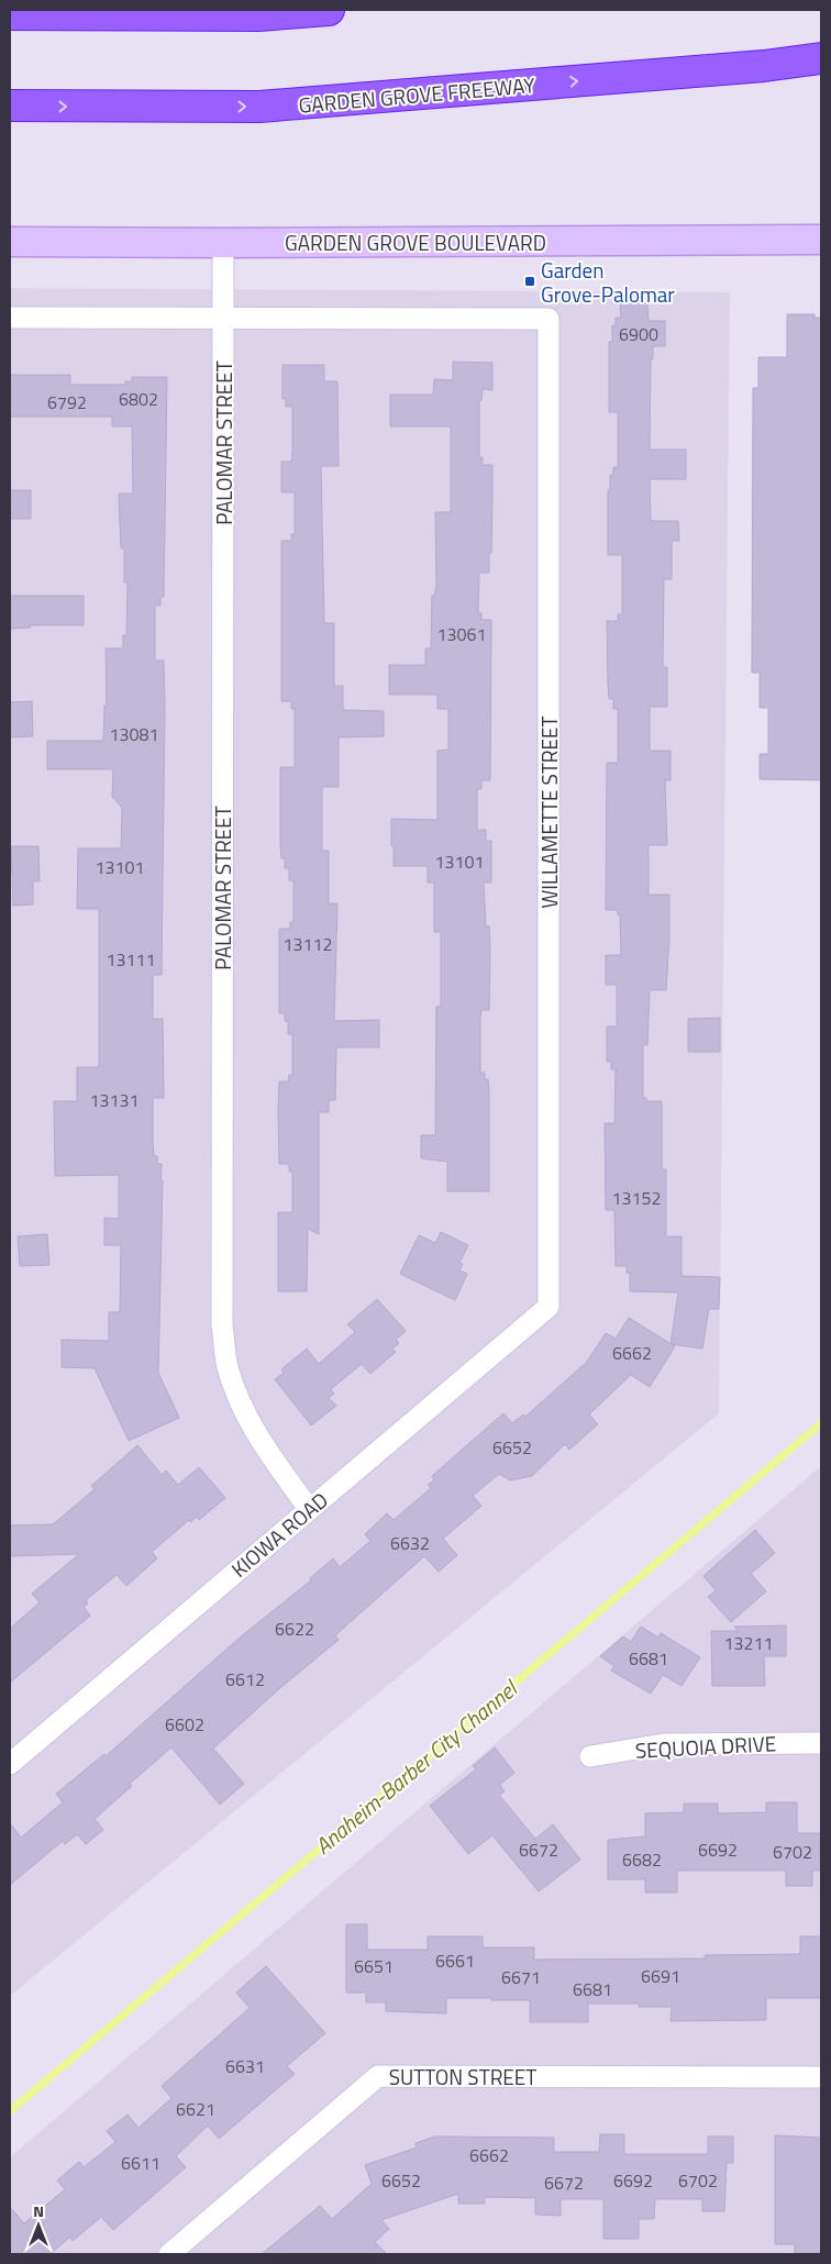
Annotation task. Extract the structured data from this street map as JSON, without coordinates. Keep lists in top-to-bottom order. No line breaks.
{"streets":{"highway":["GARDEN GROVE FREEWAY"],"main road":["GARDEN GROVE BOULEVARD"],"street":["PALOMAR STREET","WILLAMETTE STREET","KIOWA ROAD","SEQUOIA DRIVE","SUTTON STREET"]},"crossings":[["GARDEN GROVE BOULEVARD","PALOMAR STREET"],["PALOMAR STREET","WILLAMETTE STREET"],["PALOMAR STREET","KIOWA ROAD"],["WILLAMETTE STREET","KIOWA ROAD"]],"water":["Anaheim-Barber City Channel"],"places":{"transit":["Garden Grove-Palomar"]},"house_numbers":["6900","6802","6792","13061","13081","13101","13101","13112","13111","13131","13152","6662","6652","6632","6622","13211","6681","6612","6602","6672","6692","6702","6682","6661","6651","6691","6671","6681","6631","6621","6662","6611","6652","6692","6702","6672"],"north":"top"}
